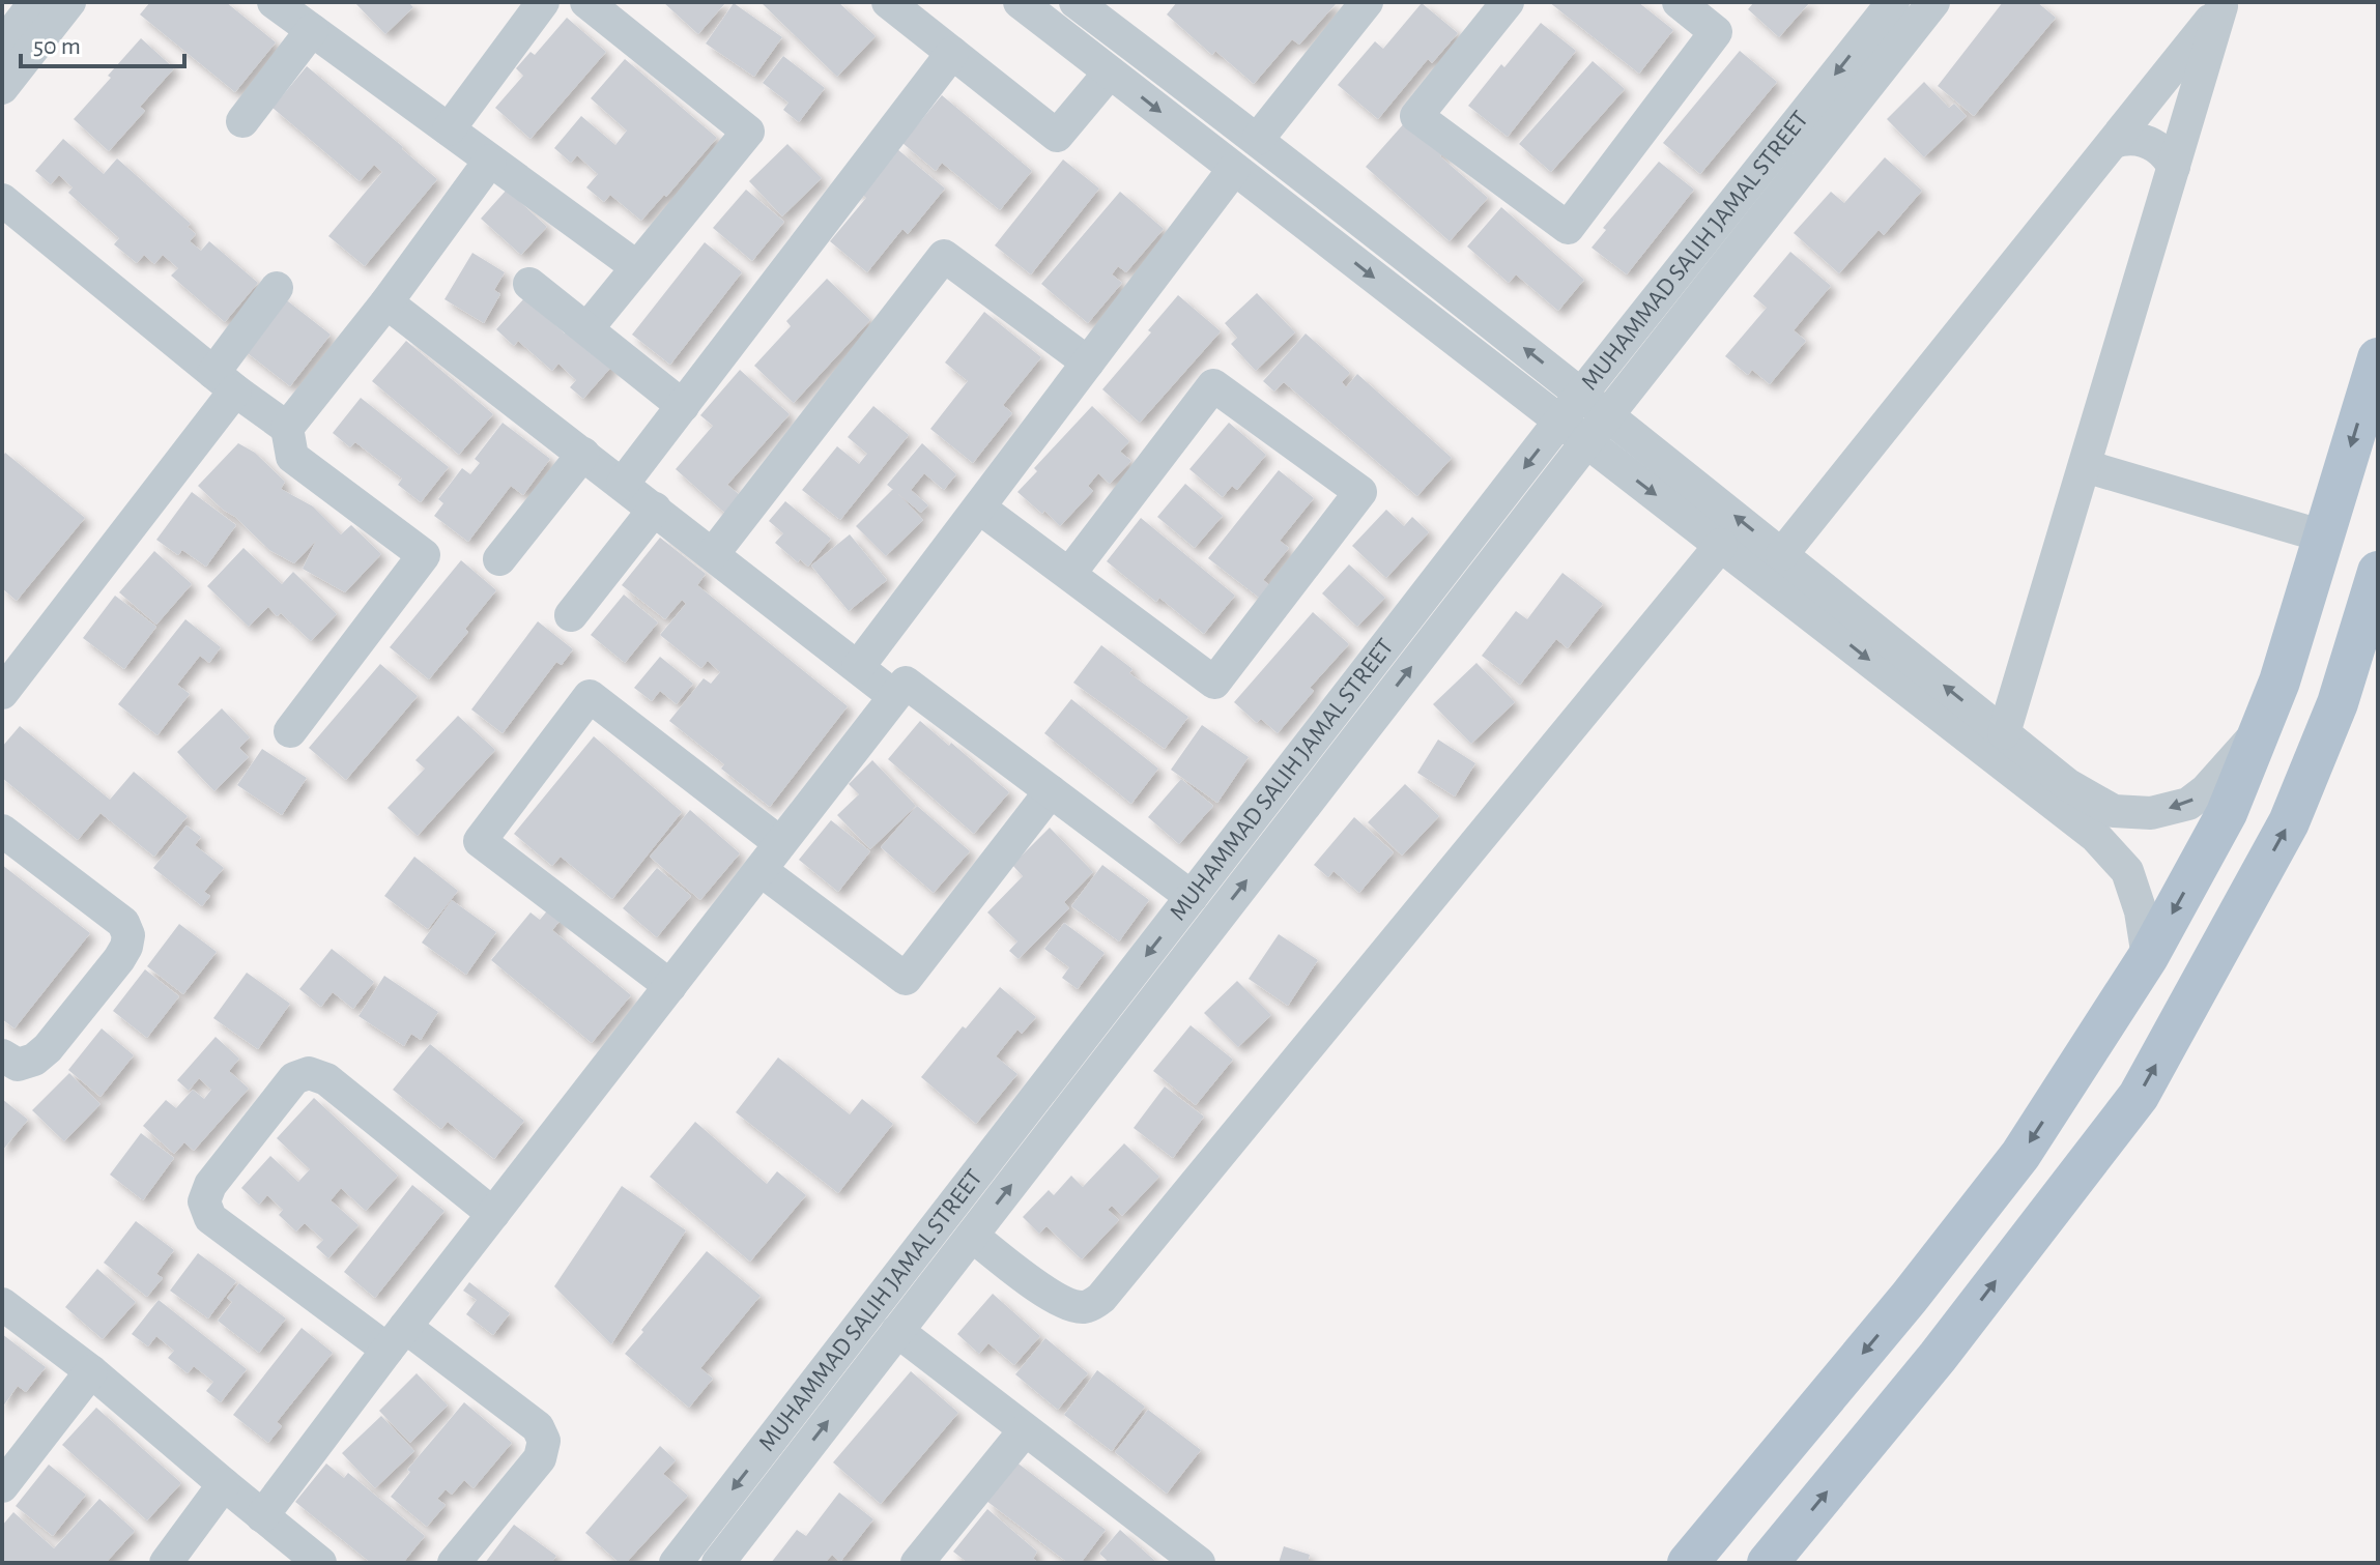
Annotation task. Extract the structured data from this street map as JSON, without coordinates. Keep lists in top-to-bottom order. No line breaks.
{"streets":{"street":["MUHAMMAD SALIH JAMAL STREET"]},"scale_bar":"50 m"}
